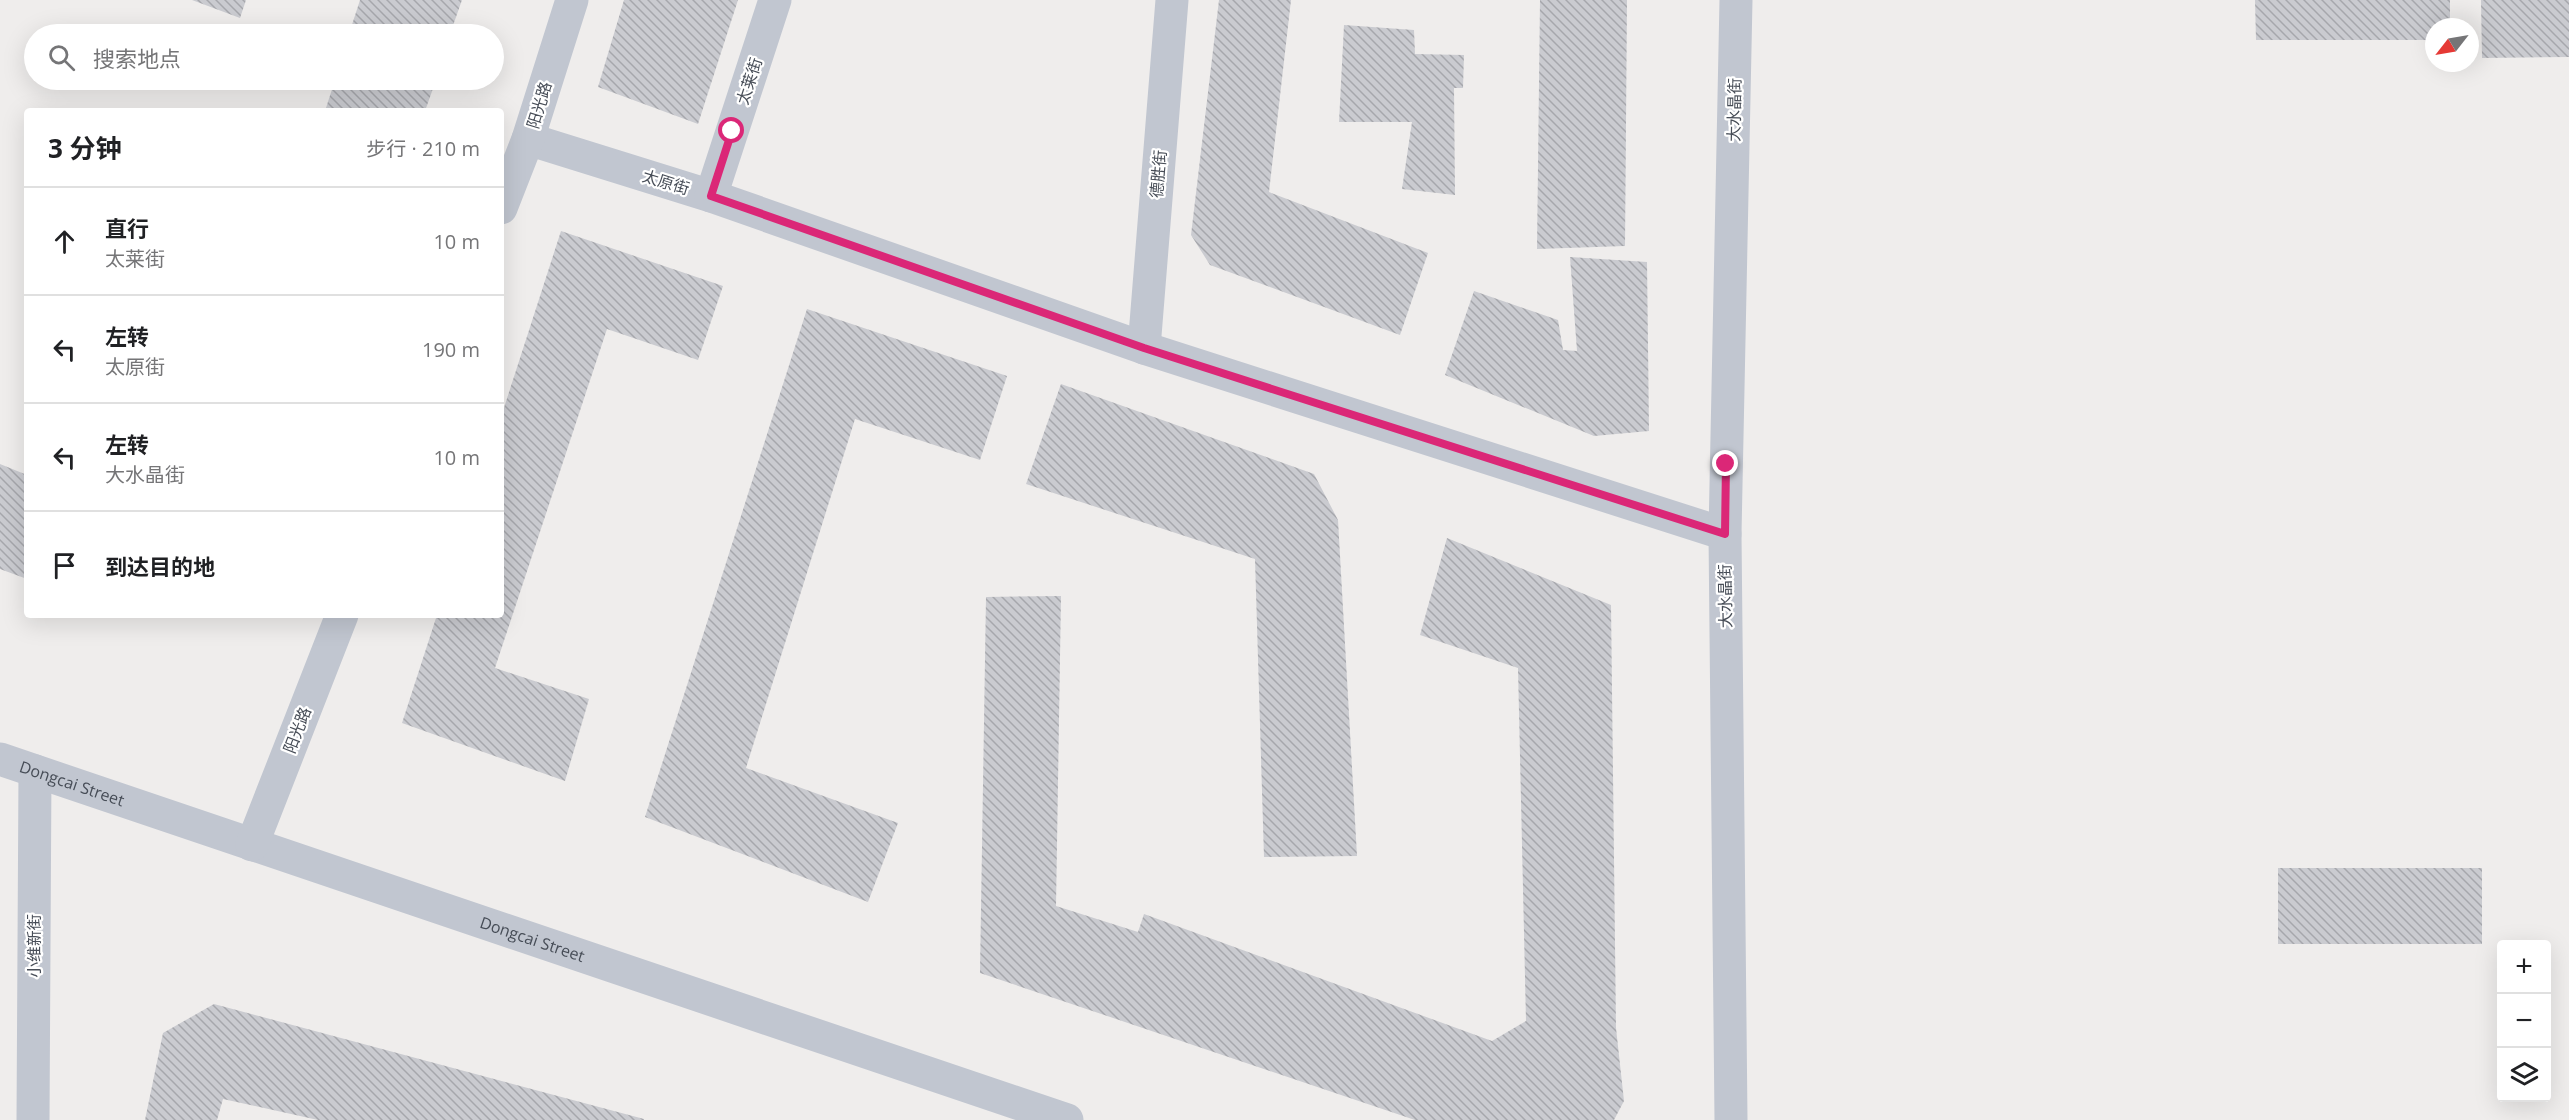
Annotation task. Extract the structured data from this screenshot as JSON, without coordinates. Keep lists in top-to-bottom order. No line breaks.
{"streets":{"street":["太莱街","阳光路","大水晶街","德胜街","太原街","Dongcai Street","小维新街"]},"crossings":[["太莱街","太原街"],["阳光路","太原街"],["阳光路","Dongcai Street"],["大水晶街","太原街"],["德胜街","太原街"],["Dongcai Street","小维新街"]],"north":"bottom left","page":{"search":"搜索地点","heading":["3 分钟","步行 · 210 m"],"list":[["直行","太莱街","10 m"],["左转","太原街","190 m"],["左转","大水晶街","10 m"],"到达目的地"],"map_buttons":["+","−"]}}
